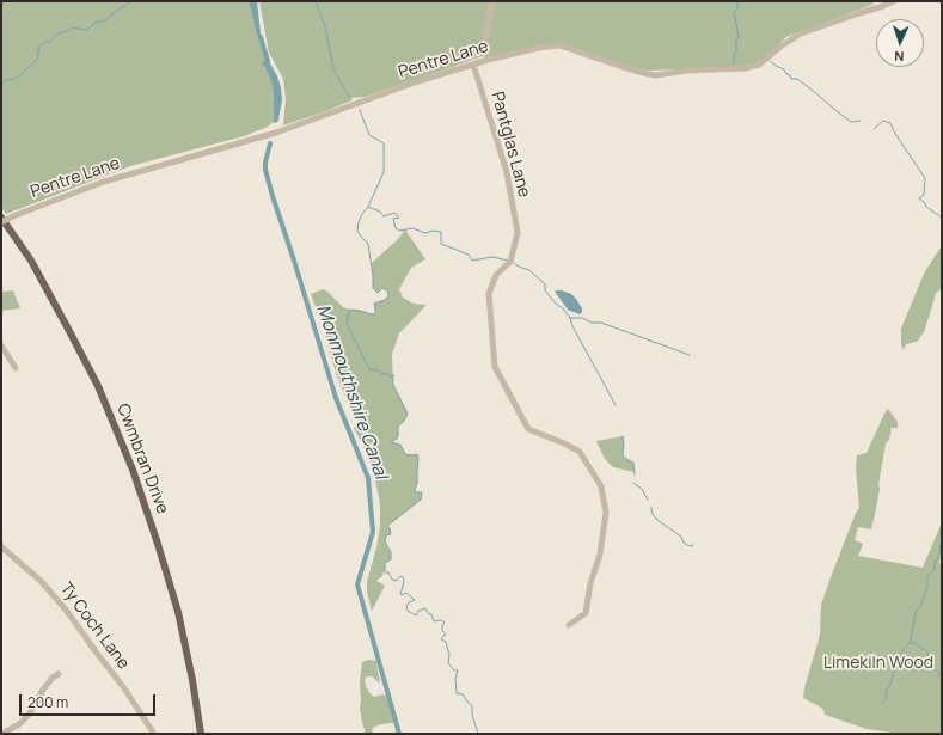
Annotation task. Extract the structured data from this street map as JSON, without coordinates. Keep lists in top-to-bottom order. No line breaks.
{"streets":{"main road":["Cwmbran Drive"],"street":["Pentre Lane","Pantglas Lane","Ty Coch Lane"]},"crossings":[["Pentre Lane","Pantglas Lane"]],"water":["Monmouthshire Canal"],"parks":["Limekiln Wood"],"scale_bar":"200 m","north":"bottom"}
